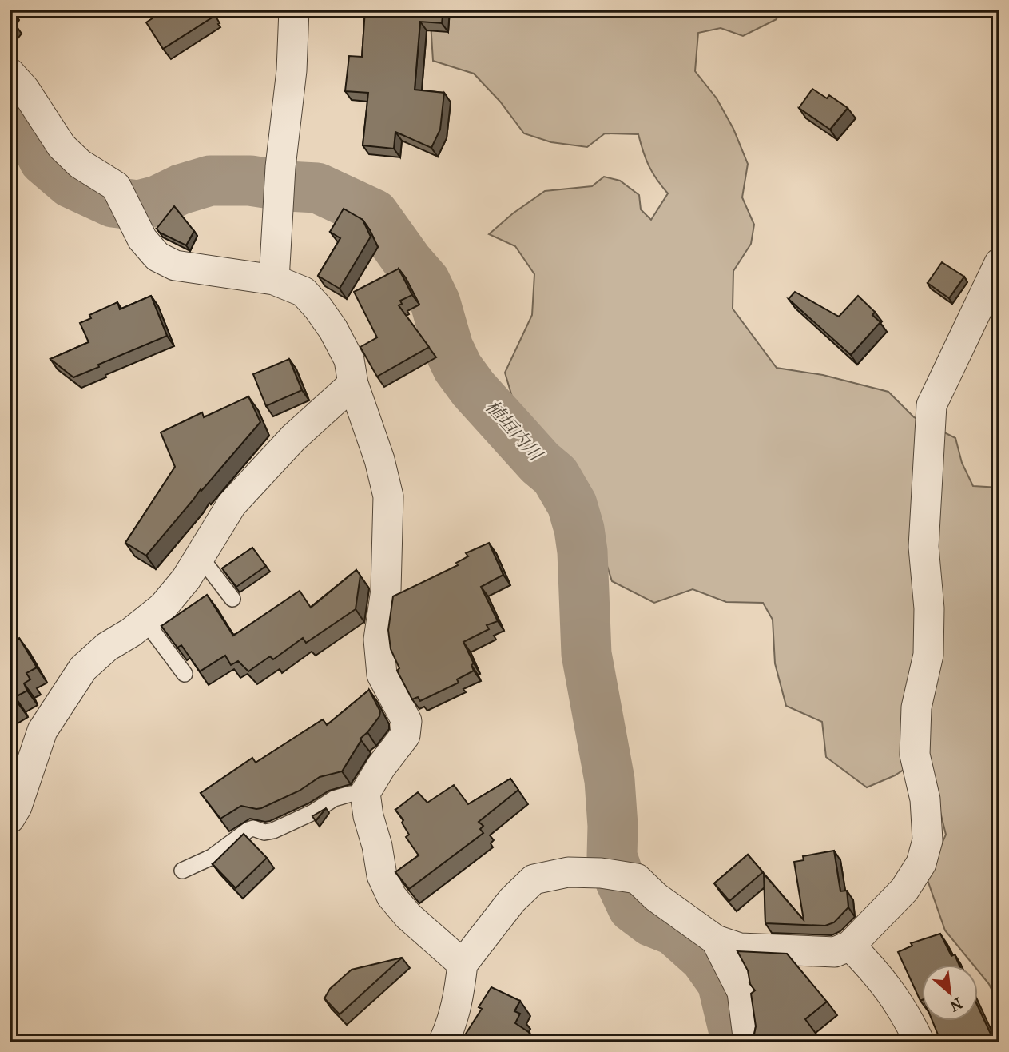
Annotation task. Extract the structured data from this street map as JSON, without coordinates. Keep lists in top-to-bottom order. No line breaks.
{"water":["植垣内川"],"north":"bottom right"}
